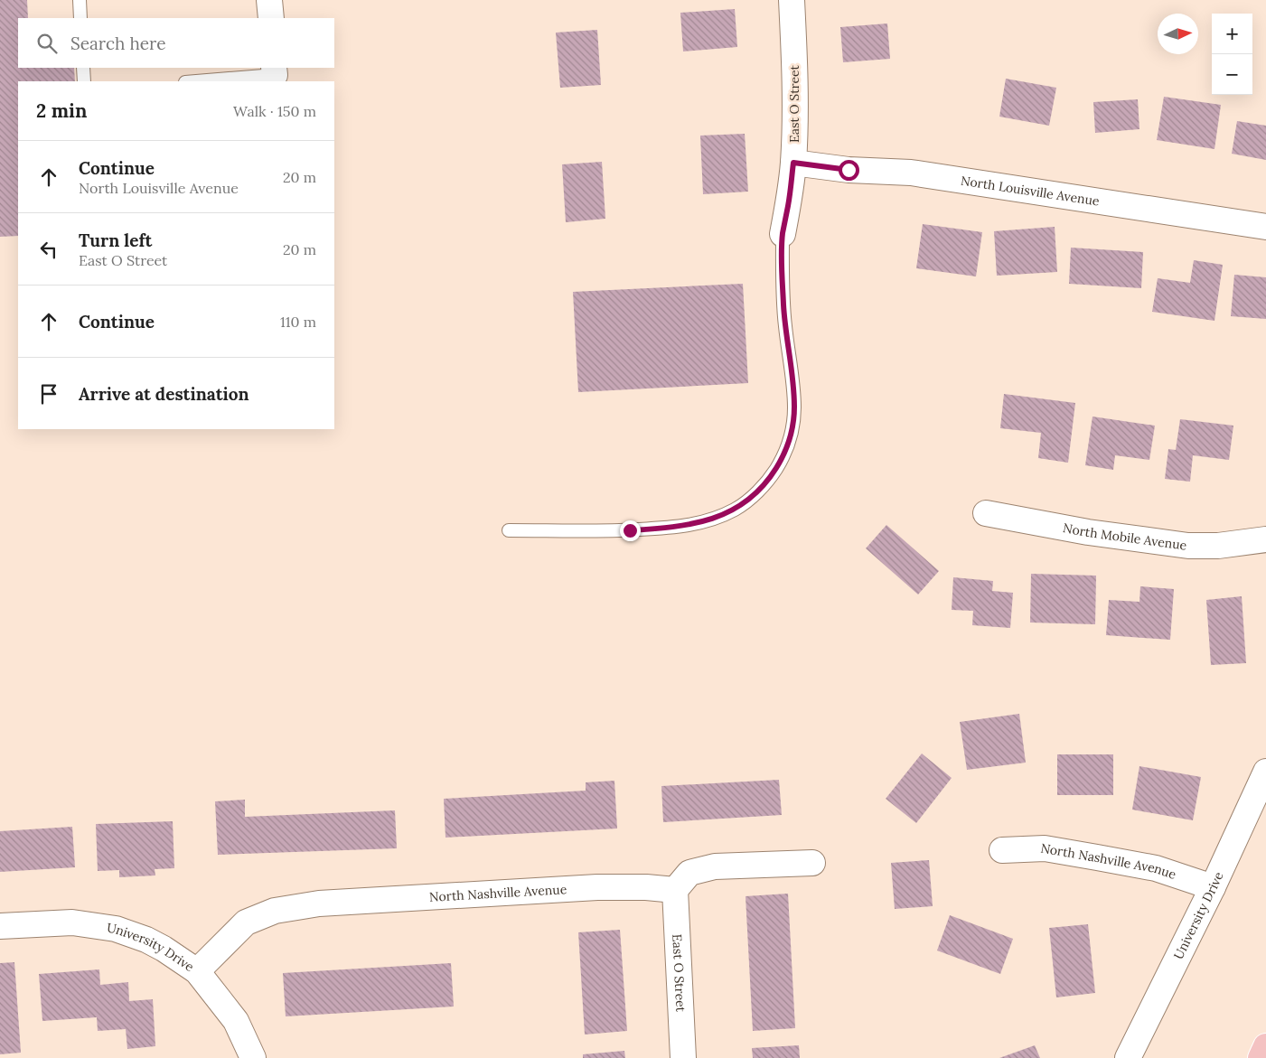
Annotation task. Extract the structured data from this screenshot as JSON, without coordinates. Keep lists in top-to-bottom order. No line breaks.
{"streets":{"street":["East O Street","North Louisville Avenue","North Mobile Avenue","North Nashville Avenue","University Drive"]},"crossings":[["East O Street","North Louisville Avenue"],["East O Street","North Nashville Avenue"],["North Nashville Avenue","University Drive"]],"north":"right","page":{"map_buttons":["+","−"],"search":"Search here","heading":["2 min","Walk · 150 m"],"list":[["Continue","North Louisville Avenue","20 m"],["Turn left","East O Street","20 m"],["Continue","110 m"],"Arrive at destination"]}}
